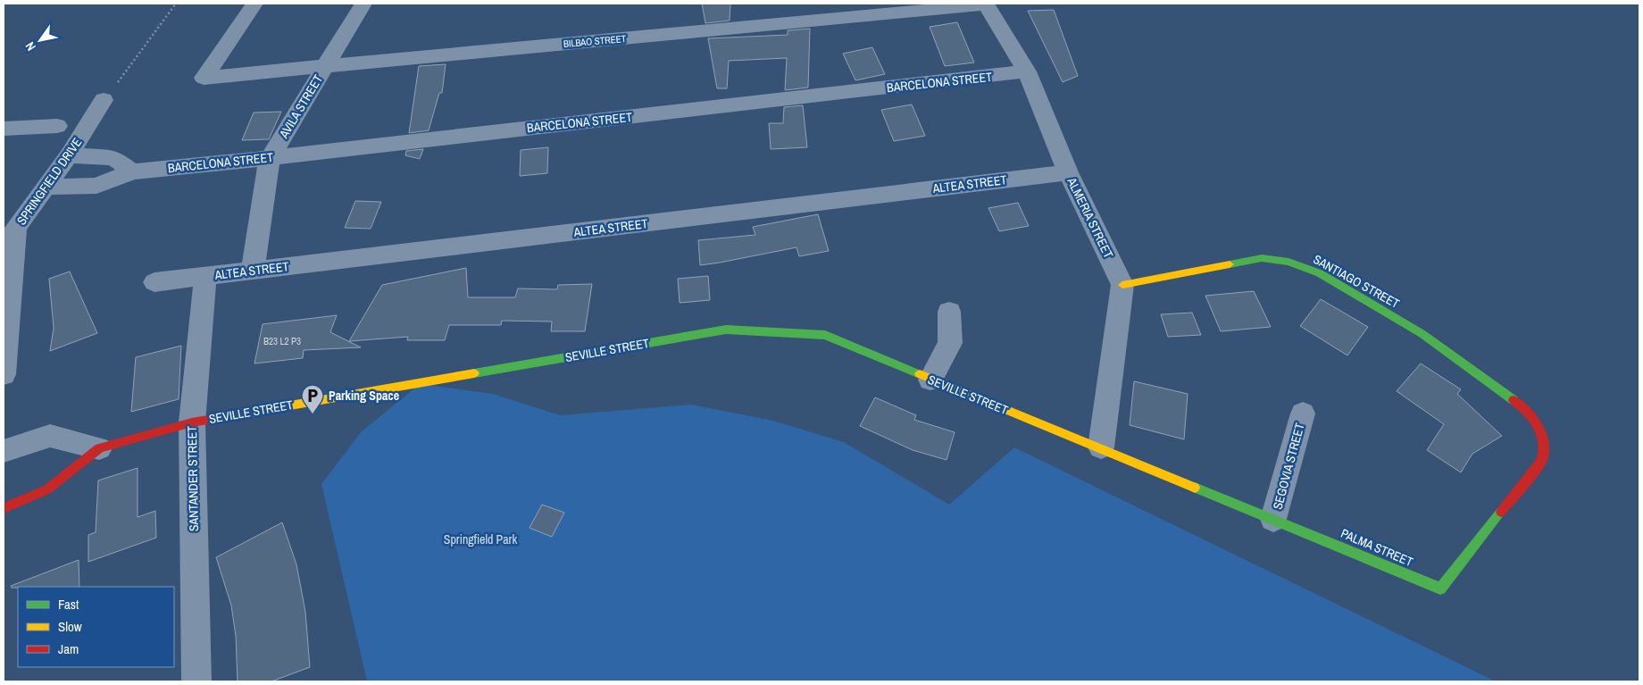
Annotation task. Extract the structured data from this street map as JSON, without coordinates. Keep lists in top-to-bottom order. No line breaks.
{"streets":{"street":["BILBAO STREET","BARCELONA STREET","AVILA STREET","SPRINGFIELD DRIVE","ALTEA STREET","ALMERIA STREET","SANTIAGO STREET","SEVILLE STREET","SEGOVIA STREET","SANTANDER STREET","PALMA STREET"]},"crossings":[["BILBAO STREET","AVILA STREET"],["BILBAO STREET","ALMERIA STREET"],["BARCELONA STREET","AVILA STREET"],["BARCELONA STREET","SPRINGFIELD DRIVE"],["BARCELONA STREET","ALMERIA STREET"],["AVILA STREET","ALTEA STREET"],["ALTEA STREET","ALMERIA STREET"],["ALTEA STREET","SANTANDER STREET"],["ALMERIA STREET","SANTIAGO STREET"],["SANTIAGO STREET","PALMA STREET"],["SEVILLE STREET","SANTANDER STREET"],["SEVILLE STREET","PALMA STREET"],["SEGOVIA STREET","PALMA STREET"]],"parks":["Springfield Park"],"places":{"parking":["Parking Space"]},"house_numbers":["B23 L2 P3"],"legend":["Fast","Slow","Jam"],"north":"bottom left"}
